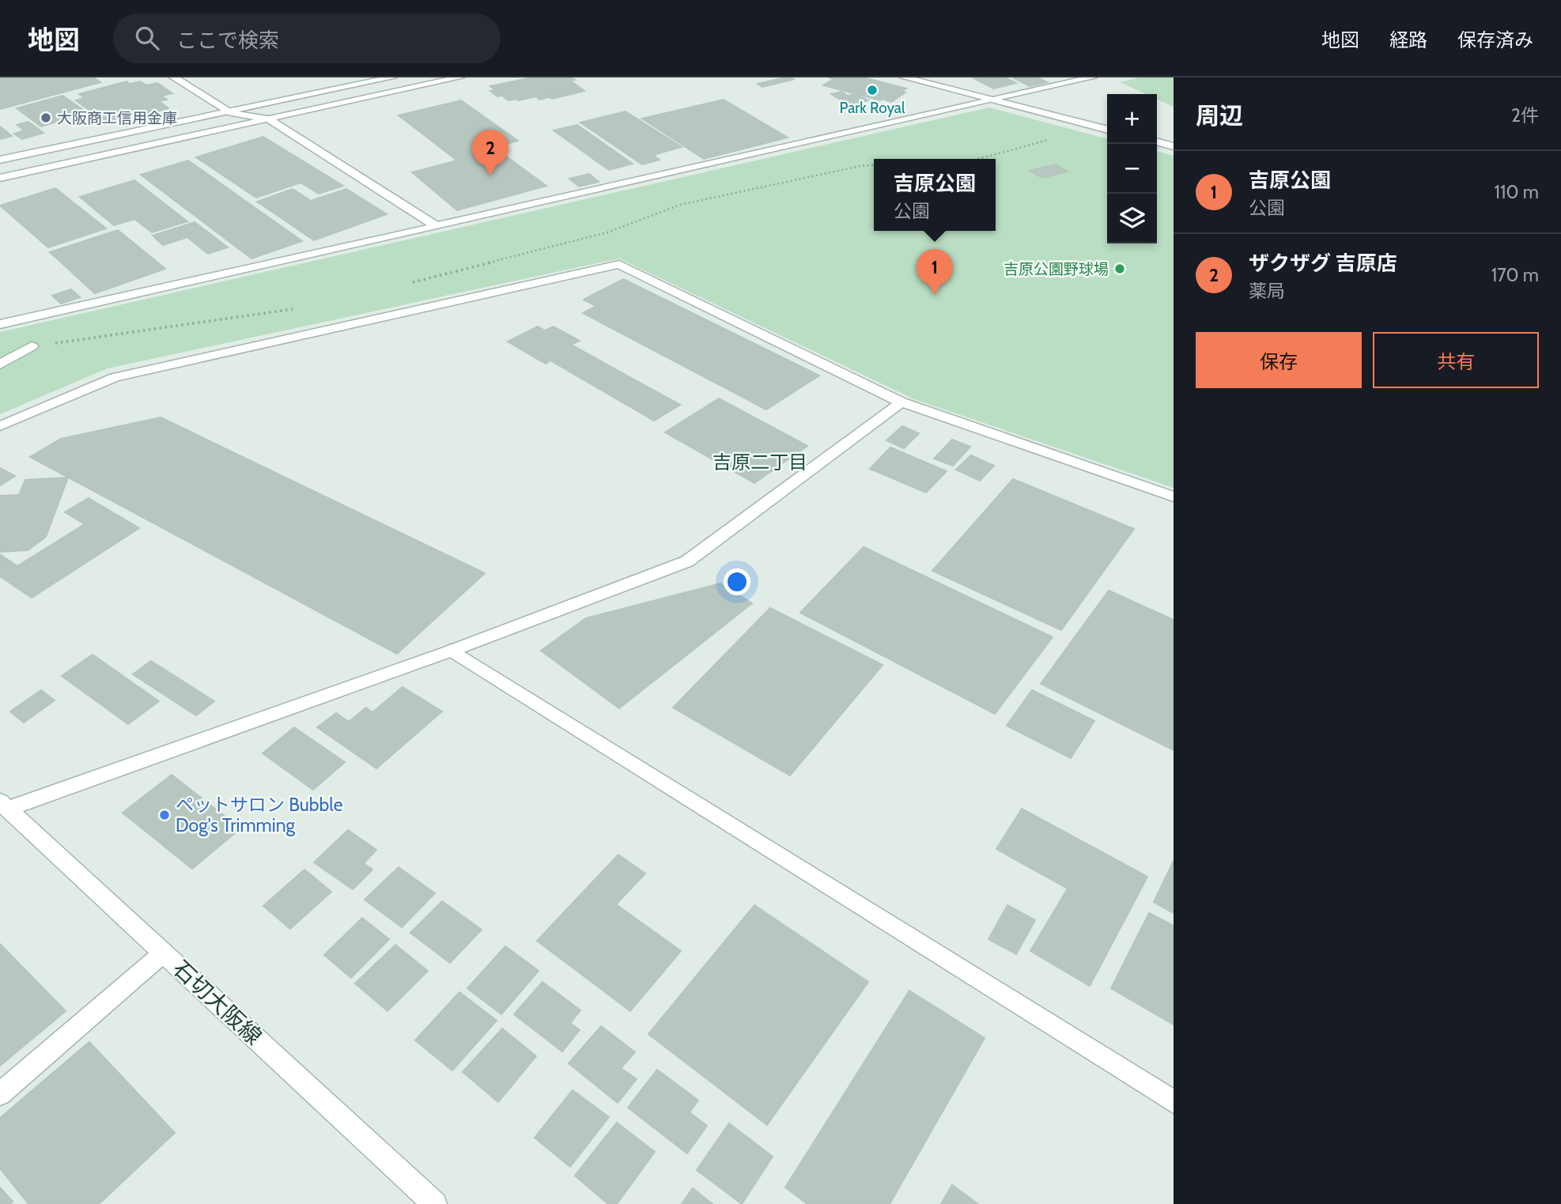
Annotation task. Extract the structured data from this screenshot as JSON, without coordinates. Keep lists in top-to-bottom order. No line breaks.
{"streets":{"street":["石切大阪線"]},"districts":["吉原二丁目"],"places":["Park Royal","大阪商工信用金庫","吉原公園野球場","ペットサロン Bubble Dog's Trimming"],"page":{"header":"地図","search":"ここで検索","nav":["地図","経路","保存済み"],"heading":["周辺","2件"],"map_buttons":["+","−"],"pins":["2","1"],"list":[{"mark":"1","name":"吉原公園","note":"公園","value":"110 m"},{"mark":"2","name":"ザクザグ 吉原店","note":"薬局","value":"170 m"}],"popup":["吉原公園","公園"],"buttons":["保存","共有"]}}
